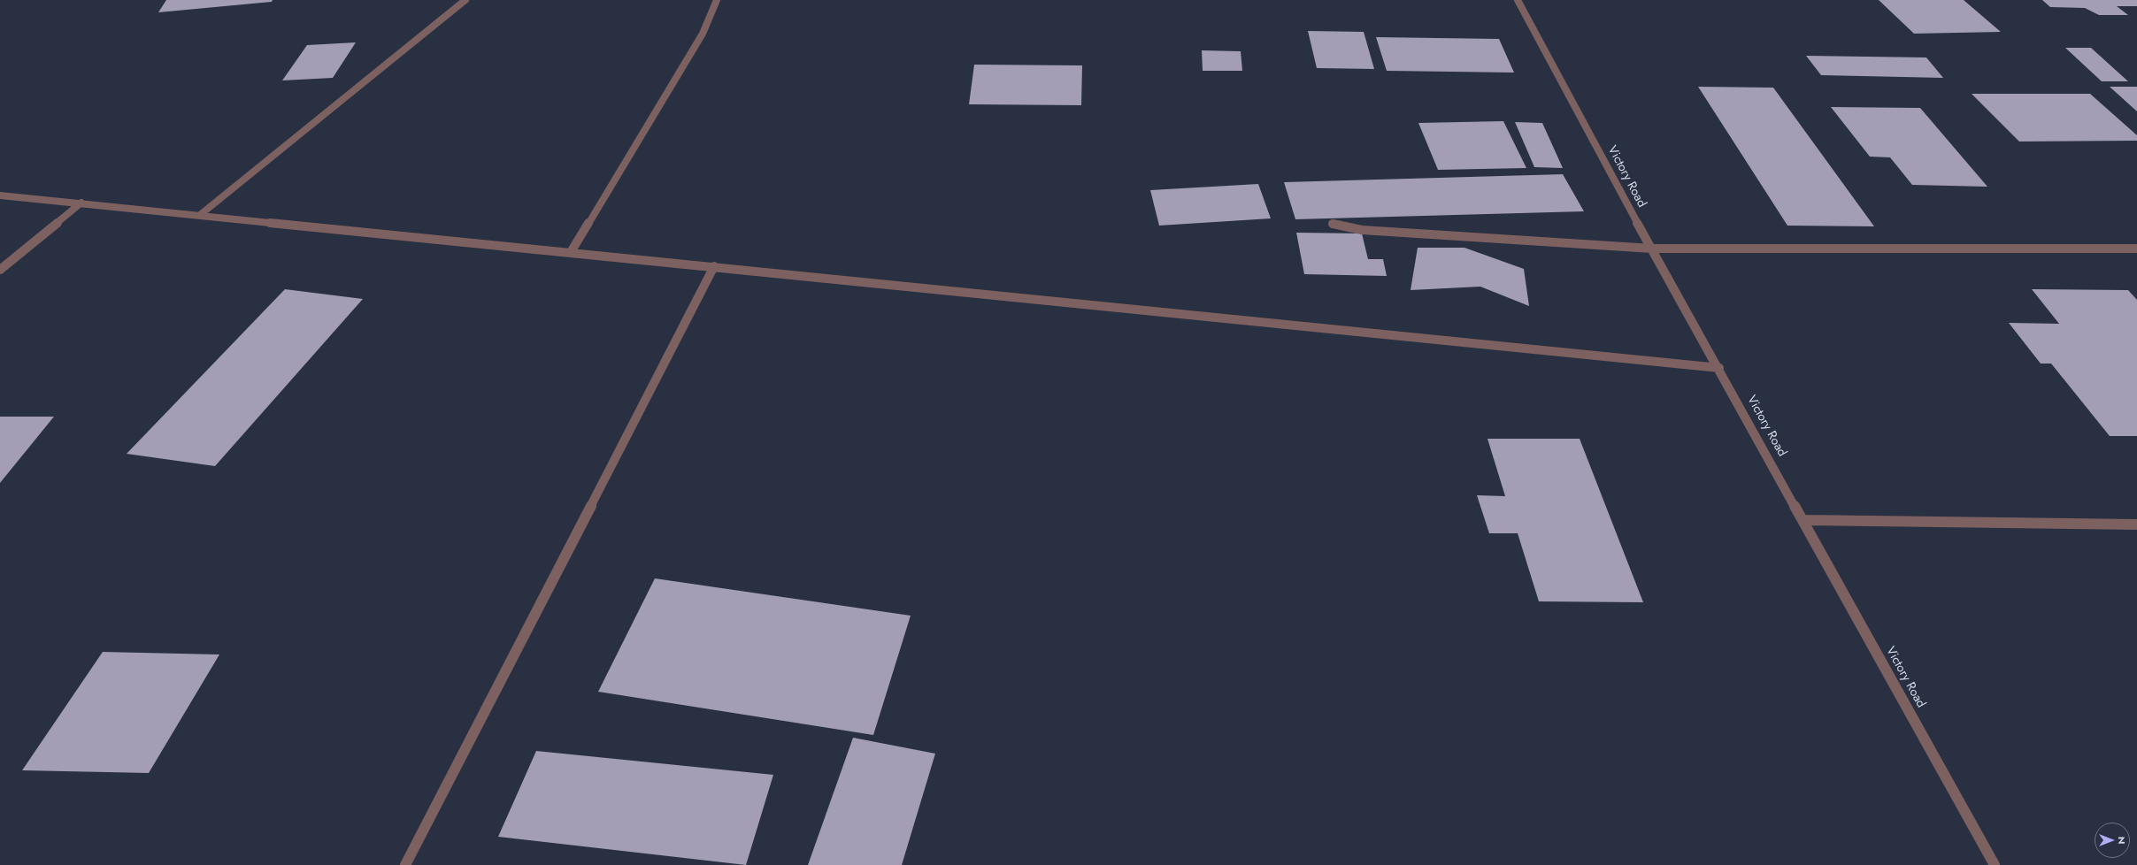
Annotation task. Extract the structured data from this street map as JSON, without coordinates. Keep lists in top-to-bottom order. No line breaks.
{"streets":{"street":["Victory Road"]},"north":"right"}
